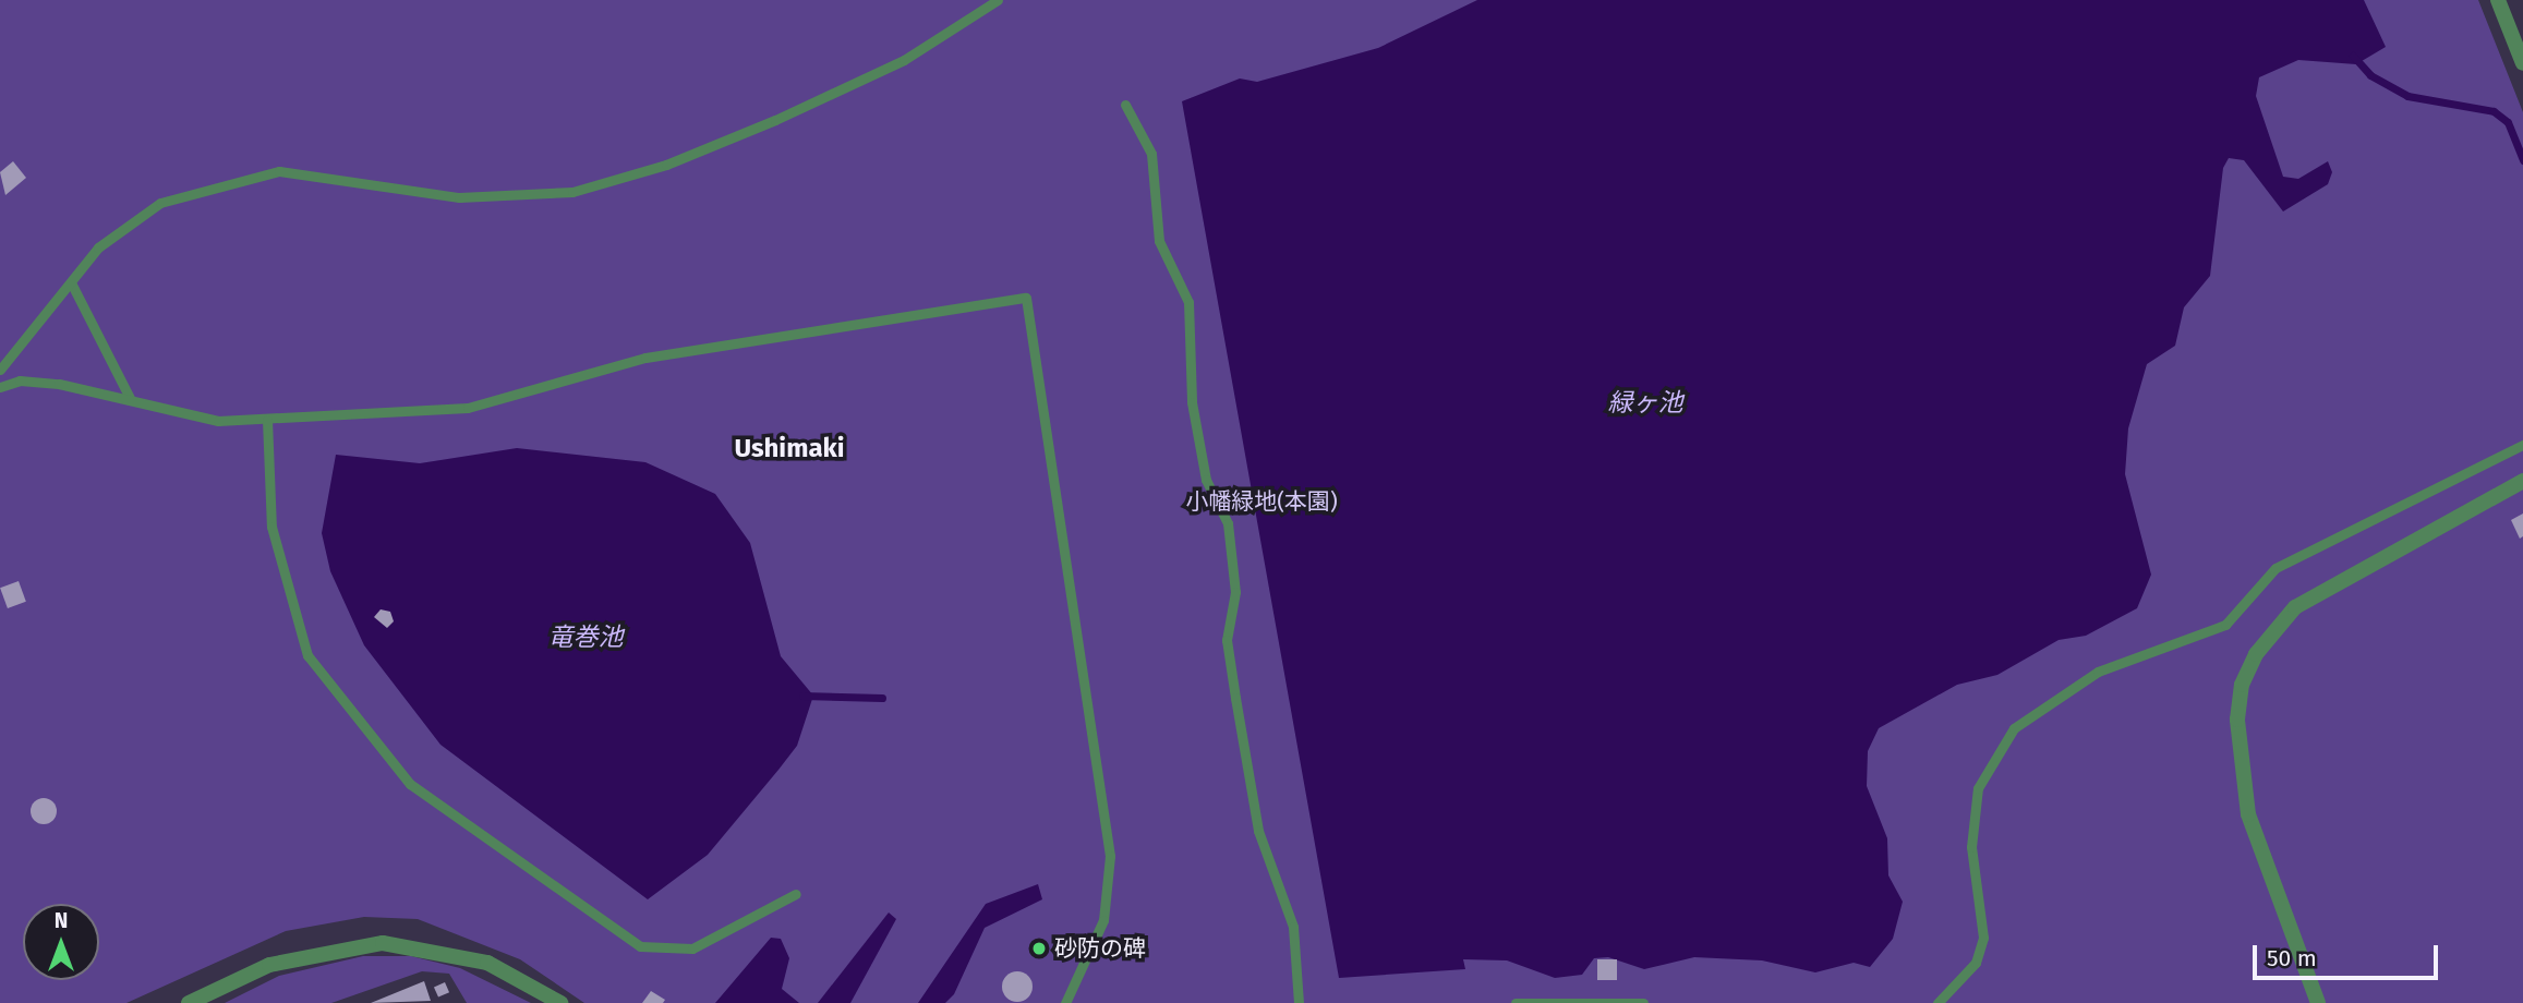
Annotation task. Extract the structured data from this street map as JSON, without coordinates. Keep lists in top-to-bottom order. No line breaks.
{"districts":["Ushimaki"],"water":["緑ヶ池","竜巻池"],"parks":["小幡緑地(本園)"],"places":["砂防の碑"],"scale_bar":"50 m","north":"top"}
